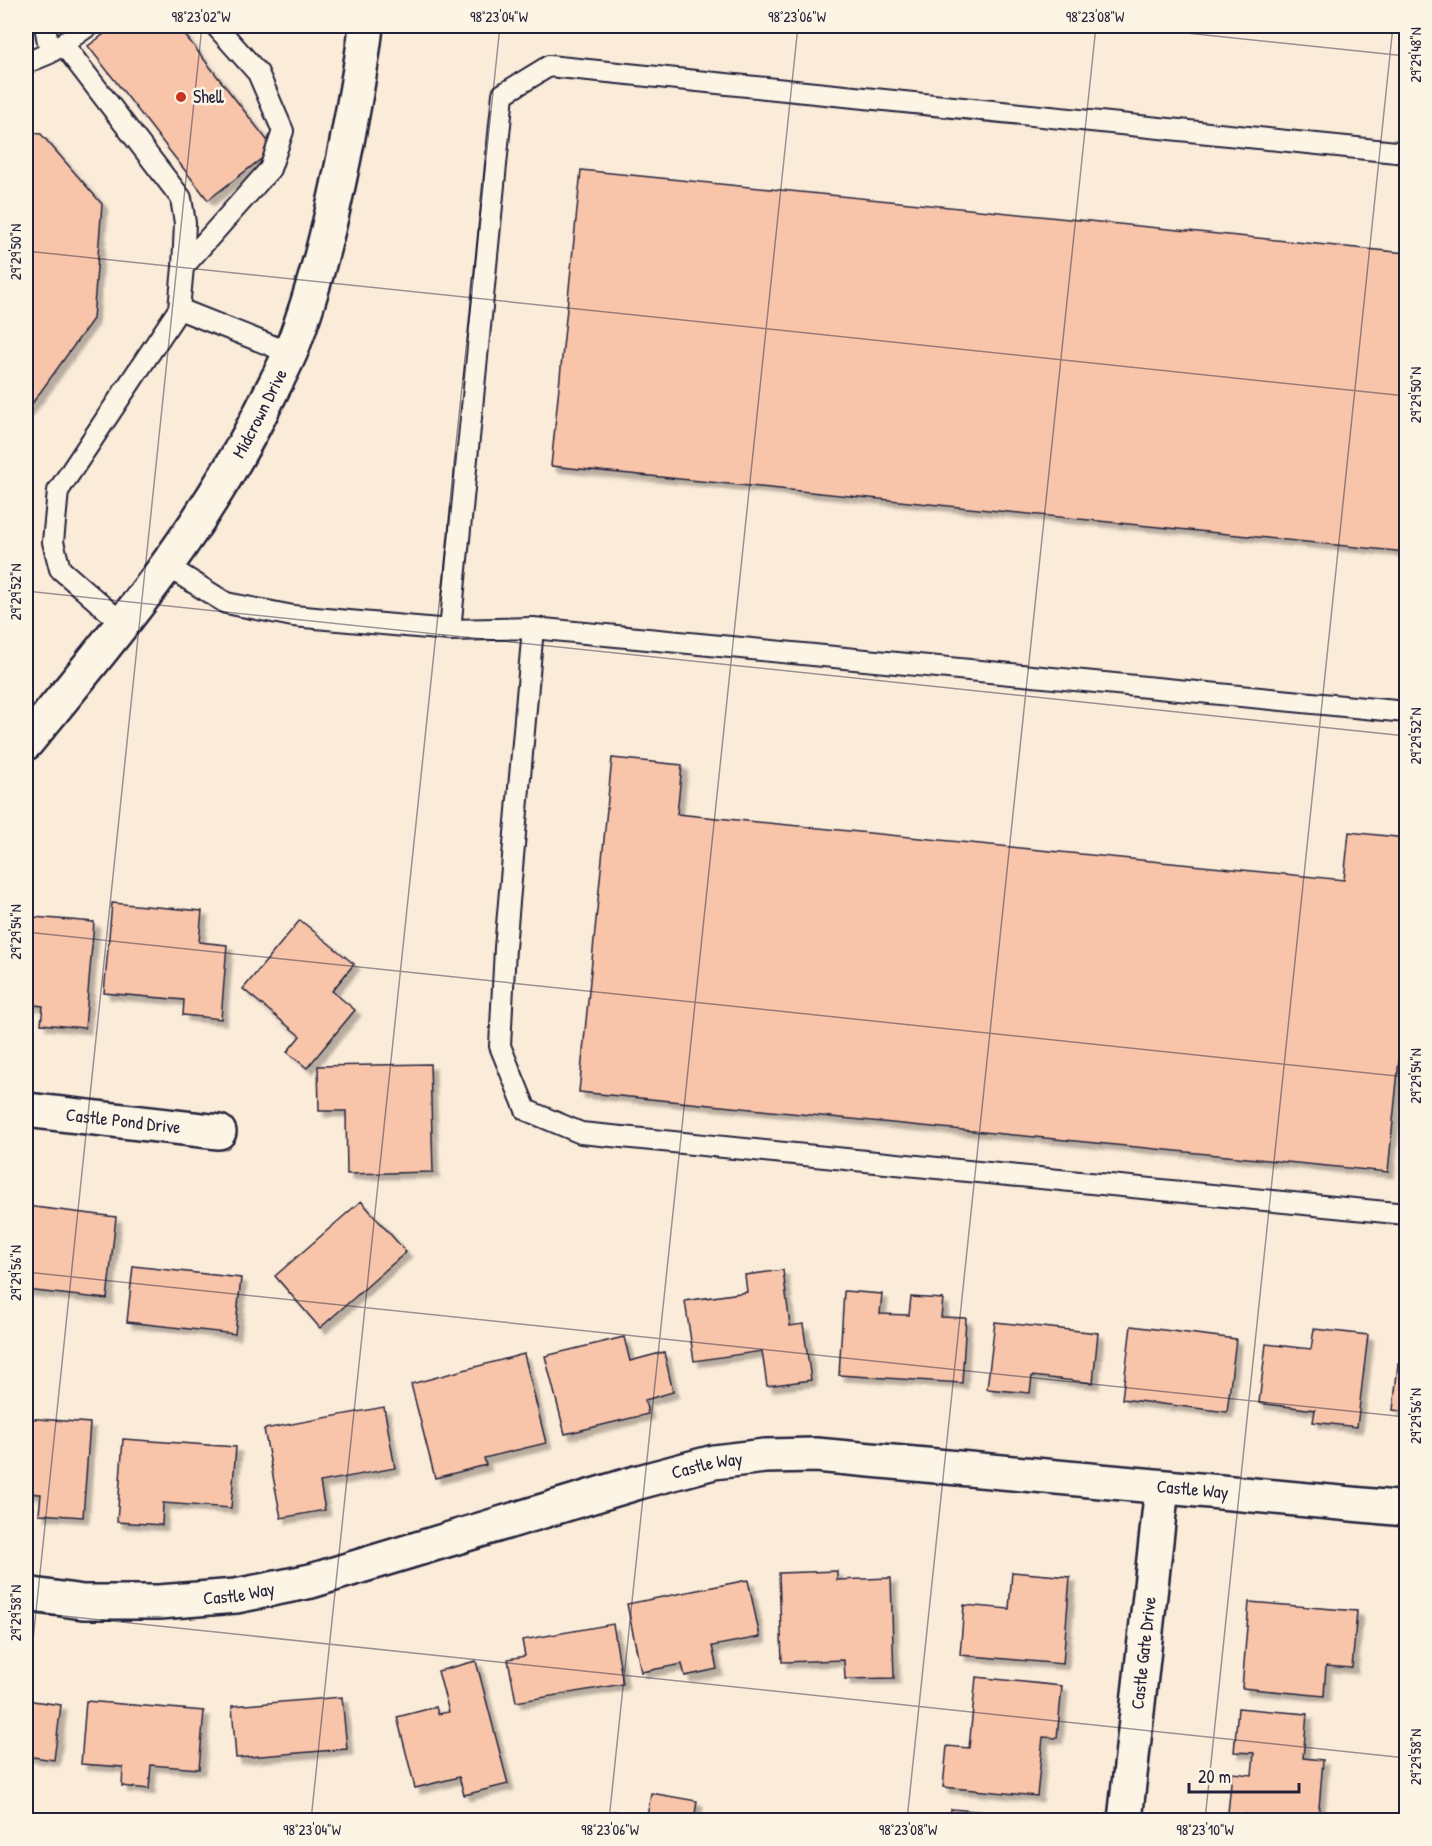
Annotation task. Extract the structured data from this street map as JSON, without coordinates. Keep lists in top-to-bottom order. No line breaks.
{"streets":{"street":["Midcrown Drive","Castle Pond Drive","Castle Way","Castle Gate Drive"]},"crossings":[["Castle Way","Castle Gate Drive"]],"places":["Shell"],"scale_bar":"20 m","coordinates":["98°23'02\"W","98°23'04\"W","98°23'06\"W","98°23'08\"W","29°29'48\"N","29°29'50\"N","29°29'52\"N","29°29'54\"N","29°29'56\"N","29°29'58\"N","98°23'10\"W"]}
